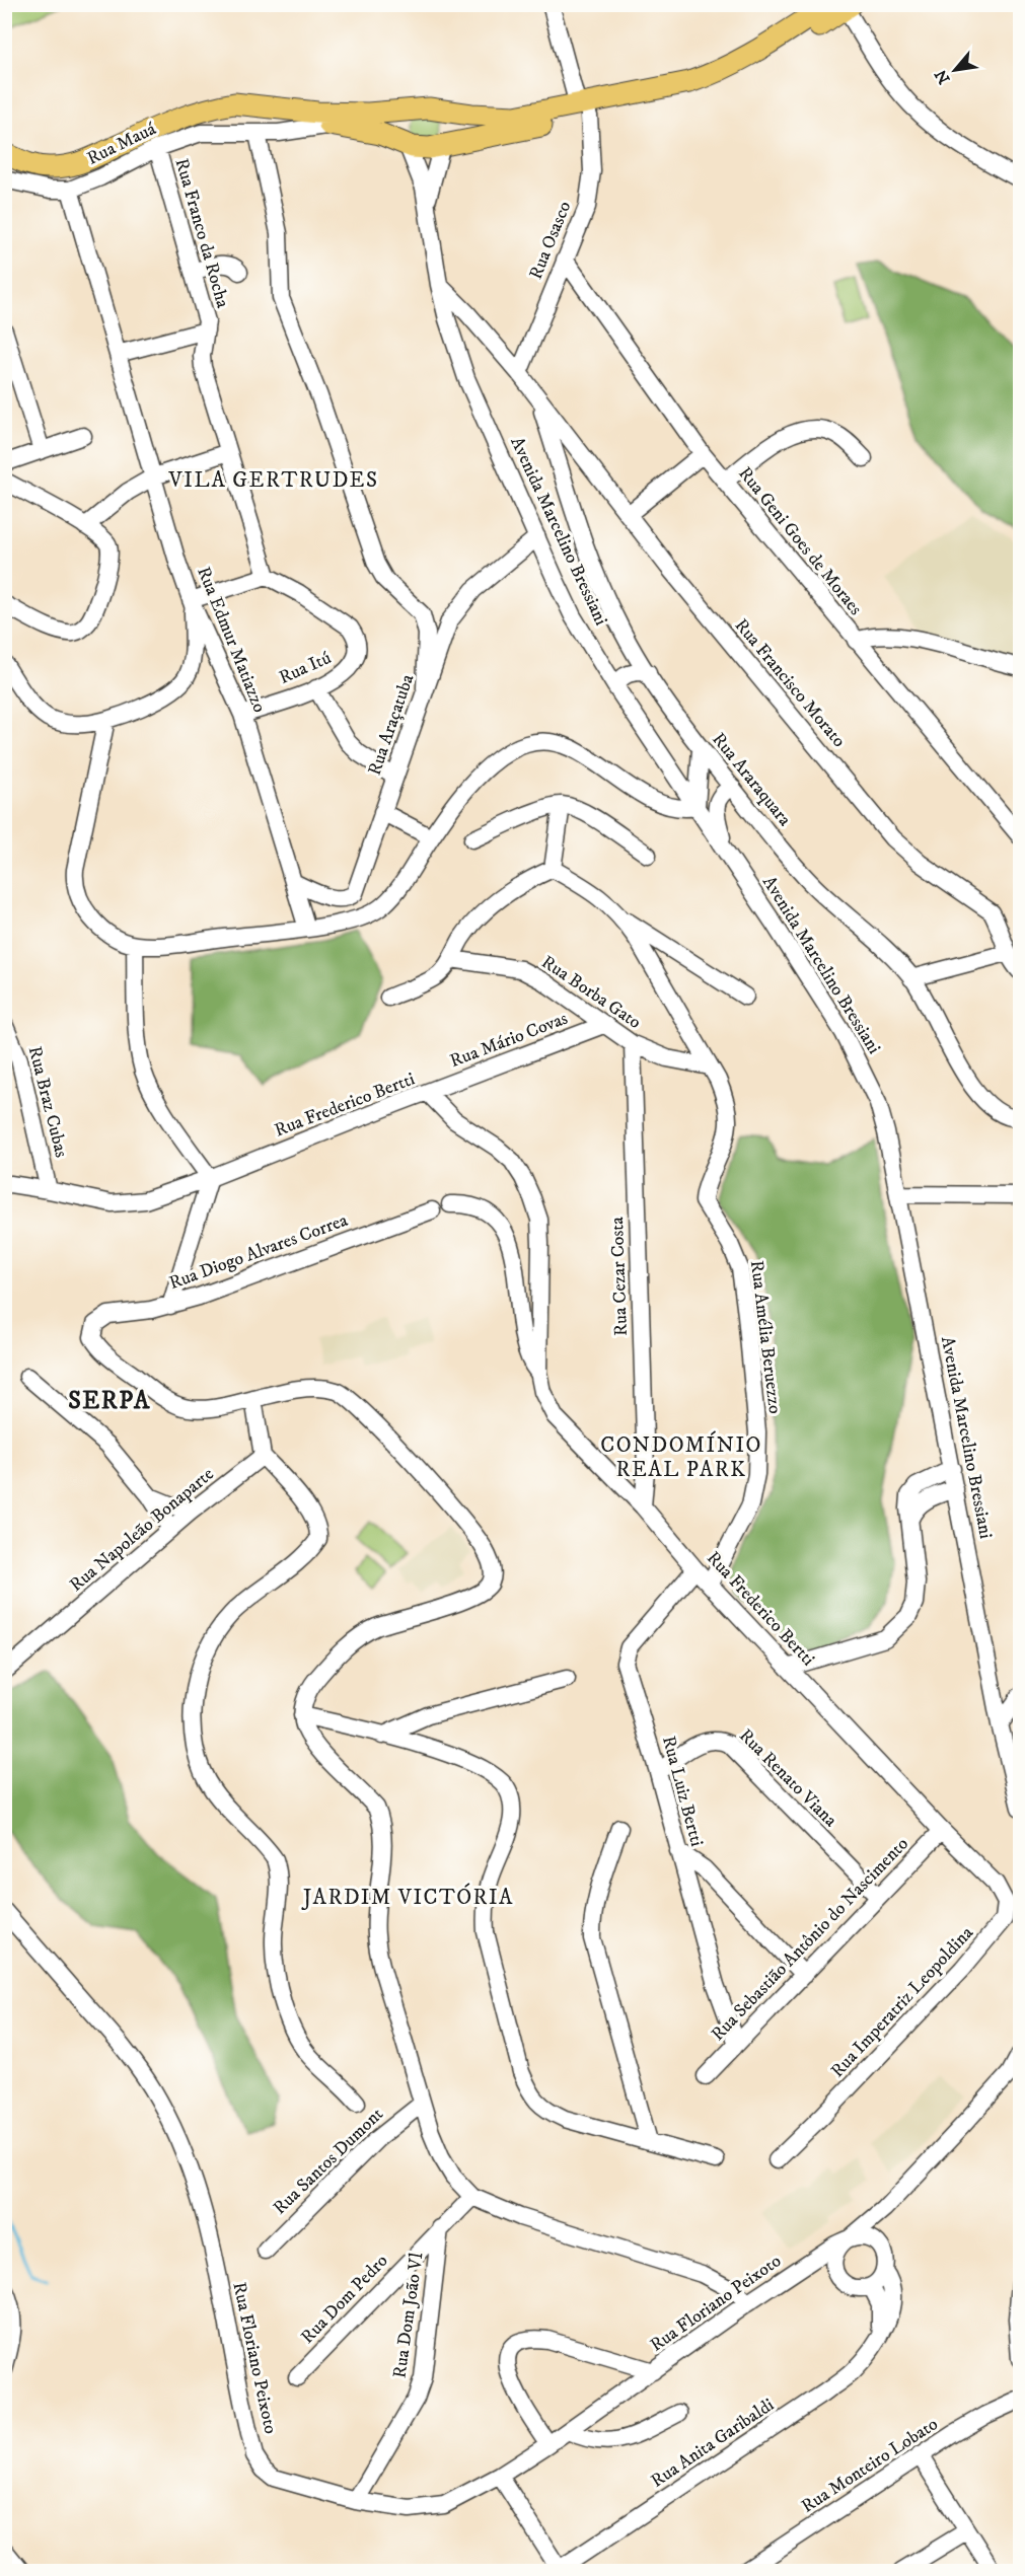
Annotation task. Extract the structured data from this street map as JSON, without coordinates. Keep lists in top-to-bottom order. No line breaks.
{"streets":{"street":["Rua Mauá","Rua Franco da Rocha","Rua Osasco","Avenida Marcelino Bressiani","Rua Geni Goes de Moraes","Rua Edmur Matiazzo","Rua Itú","Rua Francisco Morato","Rua Araçatuba","Rua Araraquara","Rua Borba Gato","Rua Mário Covas","Rua Braz Cubas","Rua Frederico Bertti","Rua Diogo Alvares Correa","Rua Cezar Costa","Rua Amélia Beruezzo","Rua Napoleão Bonaparte","Rua Renato Viana","Rua Luiz Bertti","Rua Sebastião Antônio do Nascimento","Rua Imperatriz Leopoldina","Rua Santos Dumont","Rua Dom Pedro","Rua Floriano Peixoto","Rua Dom João Vl","Rua Anita Garibaldi","Rua Monteiro Lobato"]},"crossings":[["Rua Mauá","Rua Franco da Rocha"],["Rua Mauá","Rua Edmur Matiazzo"],["Rua Franco da Rocha","Rua Itú"],["Rua Osasco","Rua Geni Goes de Moraes"],["Avenida Marcelino Bressiani","Rua Araçatuba"],["Rua Edmur Matiazzo","Rua Itú"],["Rua Edmur Matiazzo","Rua Araçatuba"],["Rua Francisco Morato","Rua Araraquara"],["Rua Borba Gato","Rua Mário Covas"],["Rua Borba Gato","Rua Cezar Costa"],["Rua Borba Gato","Rua Amélia Beruezzo"],["Rua Mário Covas","Rua Frederico Bertti"],["Rua Braz Cubas","Rua Frederico Bertti"],["Rua Frederico Bertti","Rua Cezar Costa"],["Rua Frederico Bertti","Rua Amélia Beruezzo"],["Rua Frederico Bertti","Rua Luiz Bertti"],["Rua Frederico Bertti","Rua Sebastião Antônio do Nascimento"],["Rua Frederico Bertti","Rua Imperatriz Leopoldina"],["Rua Renato Viana","Rua Luiz Bertti"],["Rua Renato Viana","Rua Sebastião Antônio do Nascimento"],["Rua Luiz Bertti","Rua Sebastião Antônio do Nascimento"],["Rua Dom Pedro","Rua Dom João Vl"],["Rua Floriano Peixoto","Rua Dom João Vl"],["Rua Floriano Peixoto","Rua Anita Garibaldi"]],"districts":["VILA GERTRUDES","SERPA","CONDOMÍNIO REAL PARK","JARDIM VICTÓRIA"],"north":"bottom left"}
